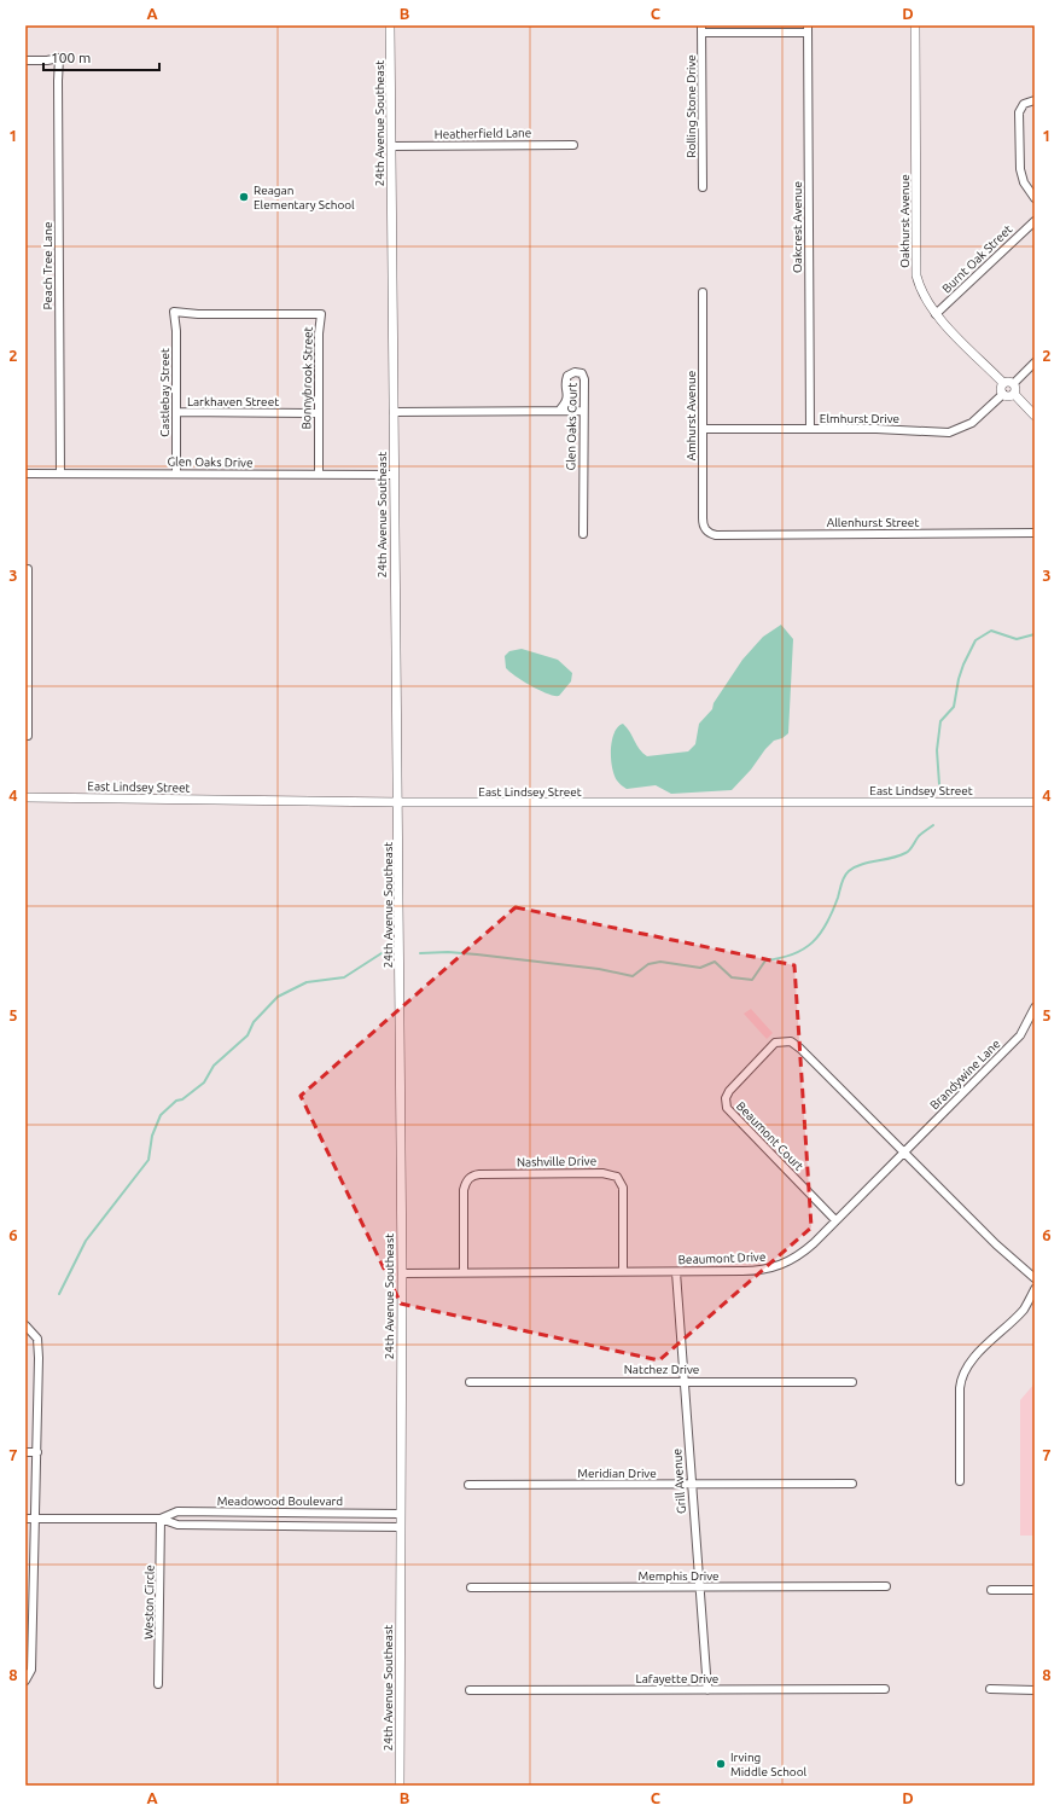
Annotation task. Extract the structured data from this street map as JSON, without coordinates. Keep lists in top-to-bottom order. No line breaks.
{"streets":{"street":["Rolling Stone Drive","24th Avenue Southeast","Heatherfield Lane","Oakhurst Avenue","Oakcrest Avenue","Burnt Oak Street","Peach Tree Lane","Bonnybrook Street","Castlebay Street","Larkhaven Street","Amhurst Avenue","Elmhurst Drive","Glen Oaks Court","Glen Oaks Drive","Allenhurst Street","East Lindsey Street","Brandywine Lane","Beaumont Court","Nashville Drive","Beaumont Drive","Natchez Drive","Meridian Drive","Grill Avenue","Meadowood Boulevard","Memphis Drive","Weston Circle","Lafayette Drive"]},"crossings":[["24th Avenue Southeast","Heatherfield Lane"],["24th Avenue Southeast","Glen Oaks Drive"],["24th Avenue Southeast","East Lindsey Street"],["24th Avenue Southeast","Beaumont Drive"],["24th Avenue Southeast","Meadowood Boulevard"],["Oakhurst Avenue","Burnt Oak Street"],["Oakhurst Avenue","Elmhurst Drive"],["Oakcrest Avenue","Elmhurst Drive"],["Peach Tree Lane","Glen Oaks Drive"],["Bonnybrook Street","Castlebay Street"],["Bonnybrook Street","Larkhaven Street"],["Bonnybrook Street","Glen Oaks Drive"],["Castlebay Street","Larkhaven Street"],["Castlebay Street","Glen Oaks Drive"],["Amhurst Avenue","Elmhurst Drive"],["Amhurst Avenue","Allenhurst Street"],["Brandywine Lane","Beaumont Court"],["Brandywine Lane","Beaumont Drive"],["Beaumont Court","Beaumont Drive"],["Nashville Drive","Beaumont Drive"],["Beaumont Drive","Grill Avenue"],["Natchez Drive","Grill Avenue"],["Meridian Drive","Grill Avenue"],["Grill Avenue","Memphis Drive"],["Grill Avenue","Lafayette Drive"],["Meadowood Boulevard","Weston Circle"]],"places":["Reagan Elementary School","Irving Middle School"],"scale_bar":"100 m","grid":{"columns":["A","B","C","D"],"rows":["1","2","3","4","5","6","7","8"]}}
